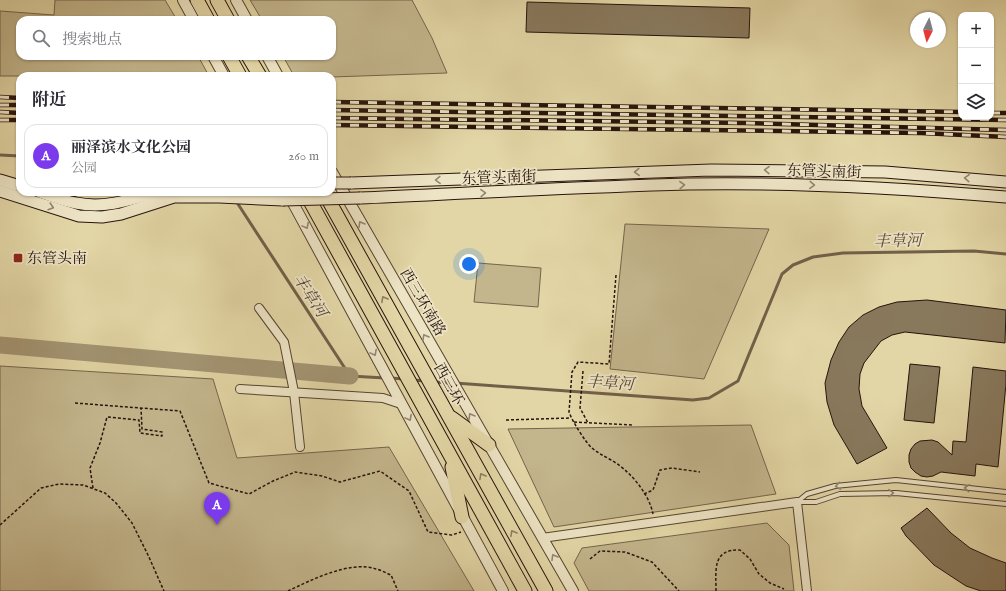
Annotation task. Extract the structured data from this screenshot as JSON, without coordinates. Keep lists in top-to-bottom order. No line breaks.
{"streets":{"highway":["西三环"],"main road":["东管头南街"],"street":["西三环南路"]},"water":["丰草河"],"places":{"transit":["东管头南"]},"north":"bottom","page":{"map_buttons":["+","−"],"search":"搜索地点","heading":"附近","list":[{"mark":"A","name":"丽泽滨水文化公园","note":"公园","value":"260 m"}],"pins":"A"}}
